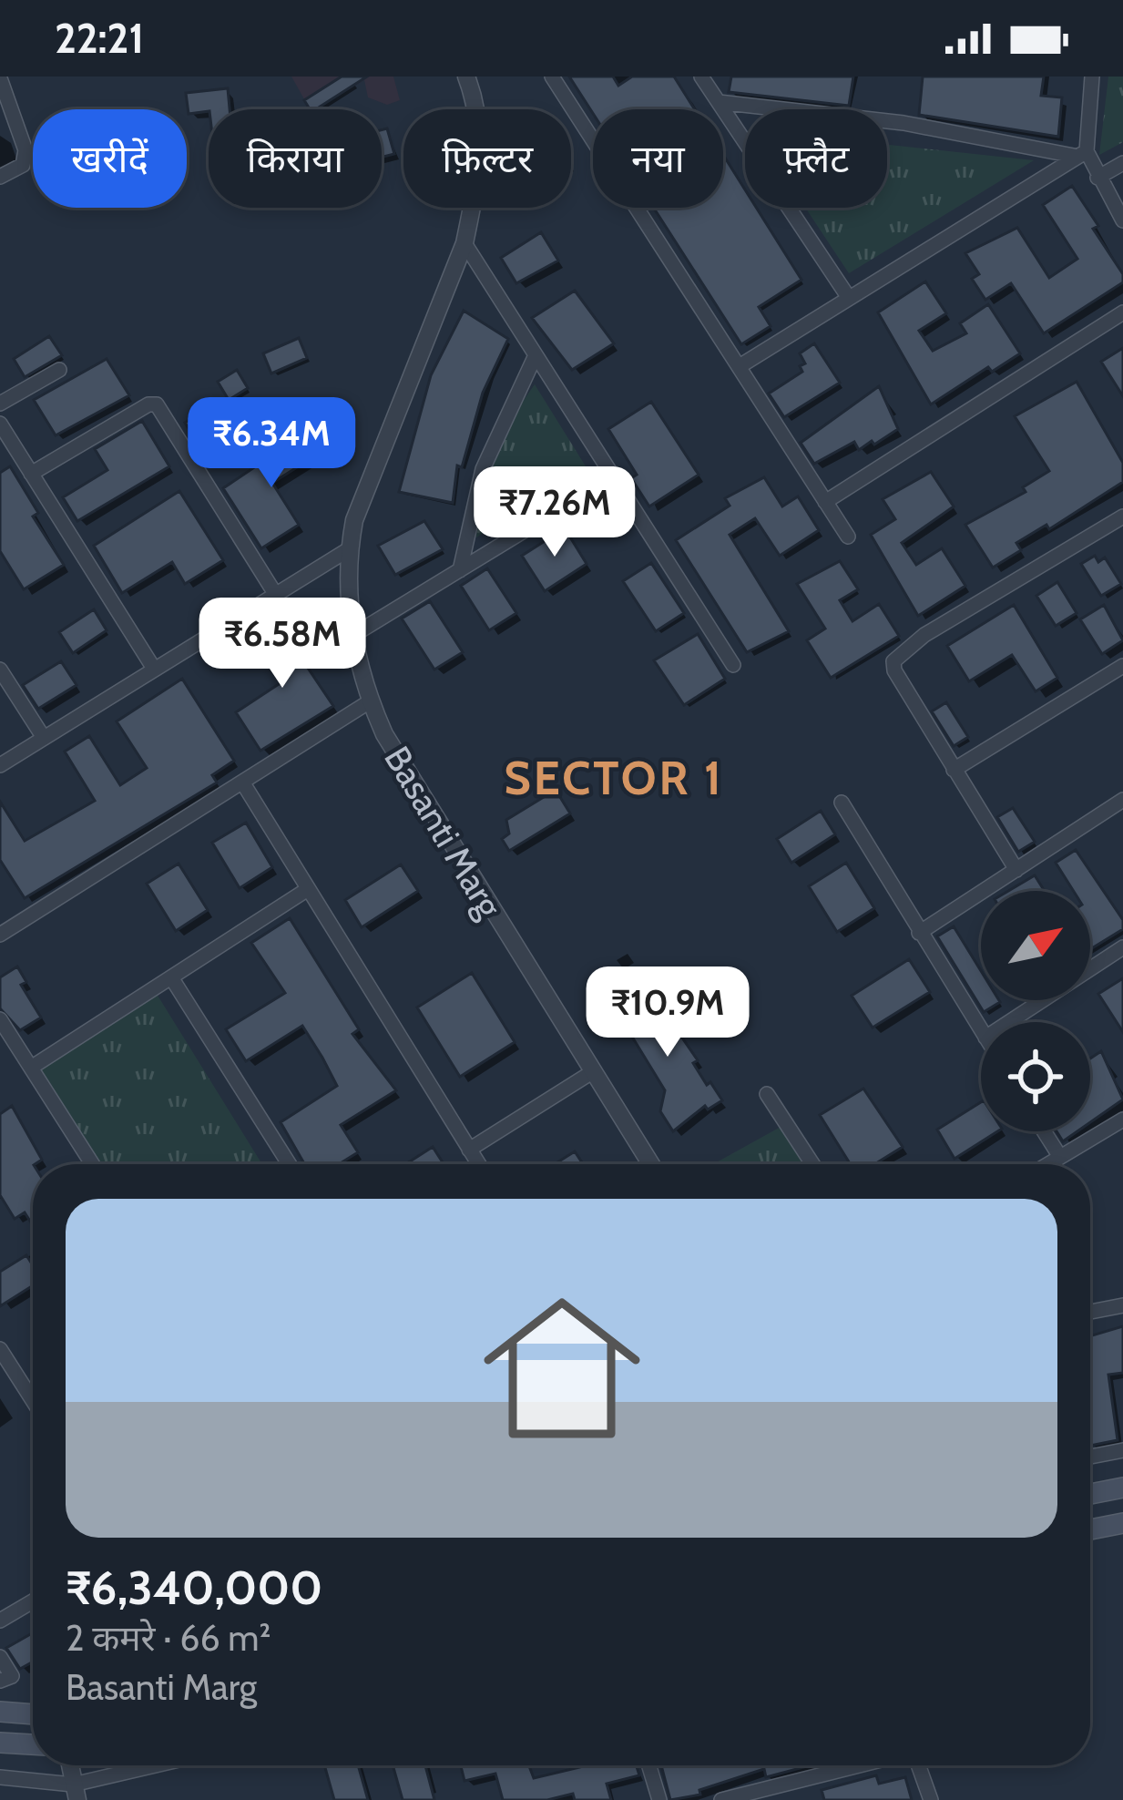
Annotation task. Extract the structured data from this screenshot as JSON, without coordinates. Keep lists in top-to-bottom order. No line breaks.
{"streets":{"street":["Basanti Marg"]},"districts":["SECTOR 1"],"north":"top right","page":{"status":"22:21","chip":["खरीदें","किराया","फ़िल्टर","नया","फ़्लैट"],"price":["₹6.34M","₹7.26M","₹6.58M","₹10.9M"],"list":[{"name":"₹6,340,000","note":"2 कमरे · 66 m² · Basanti Marg"}]}}
